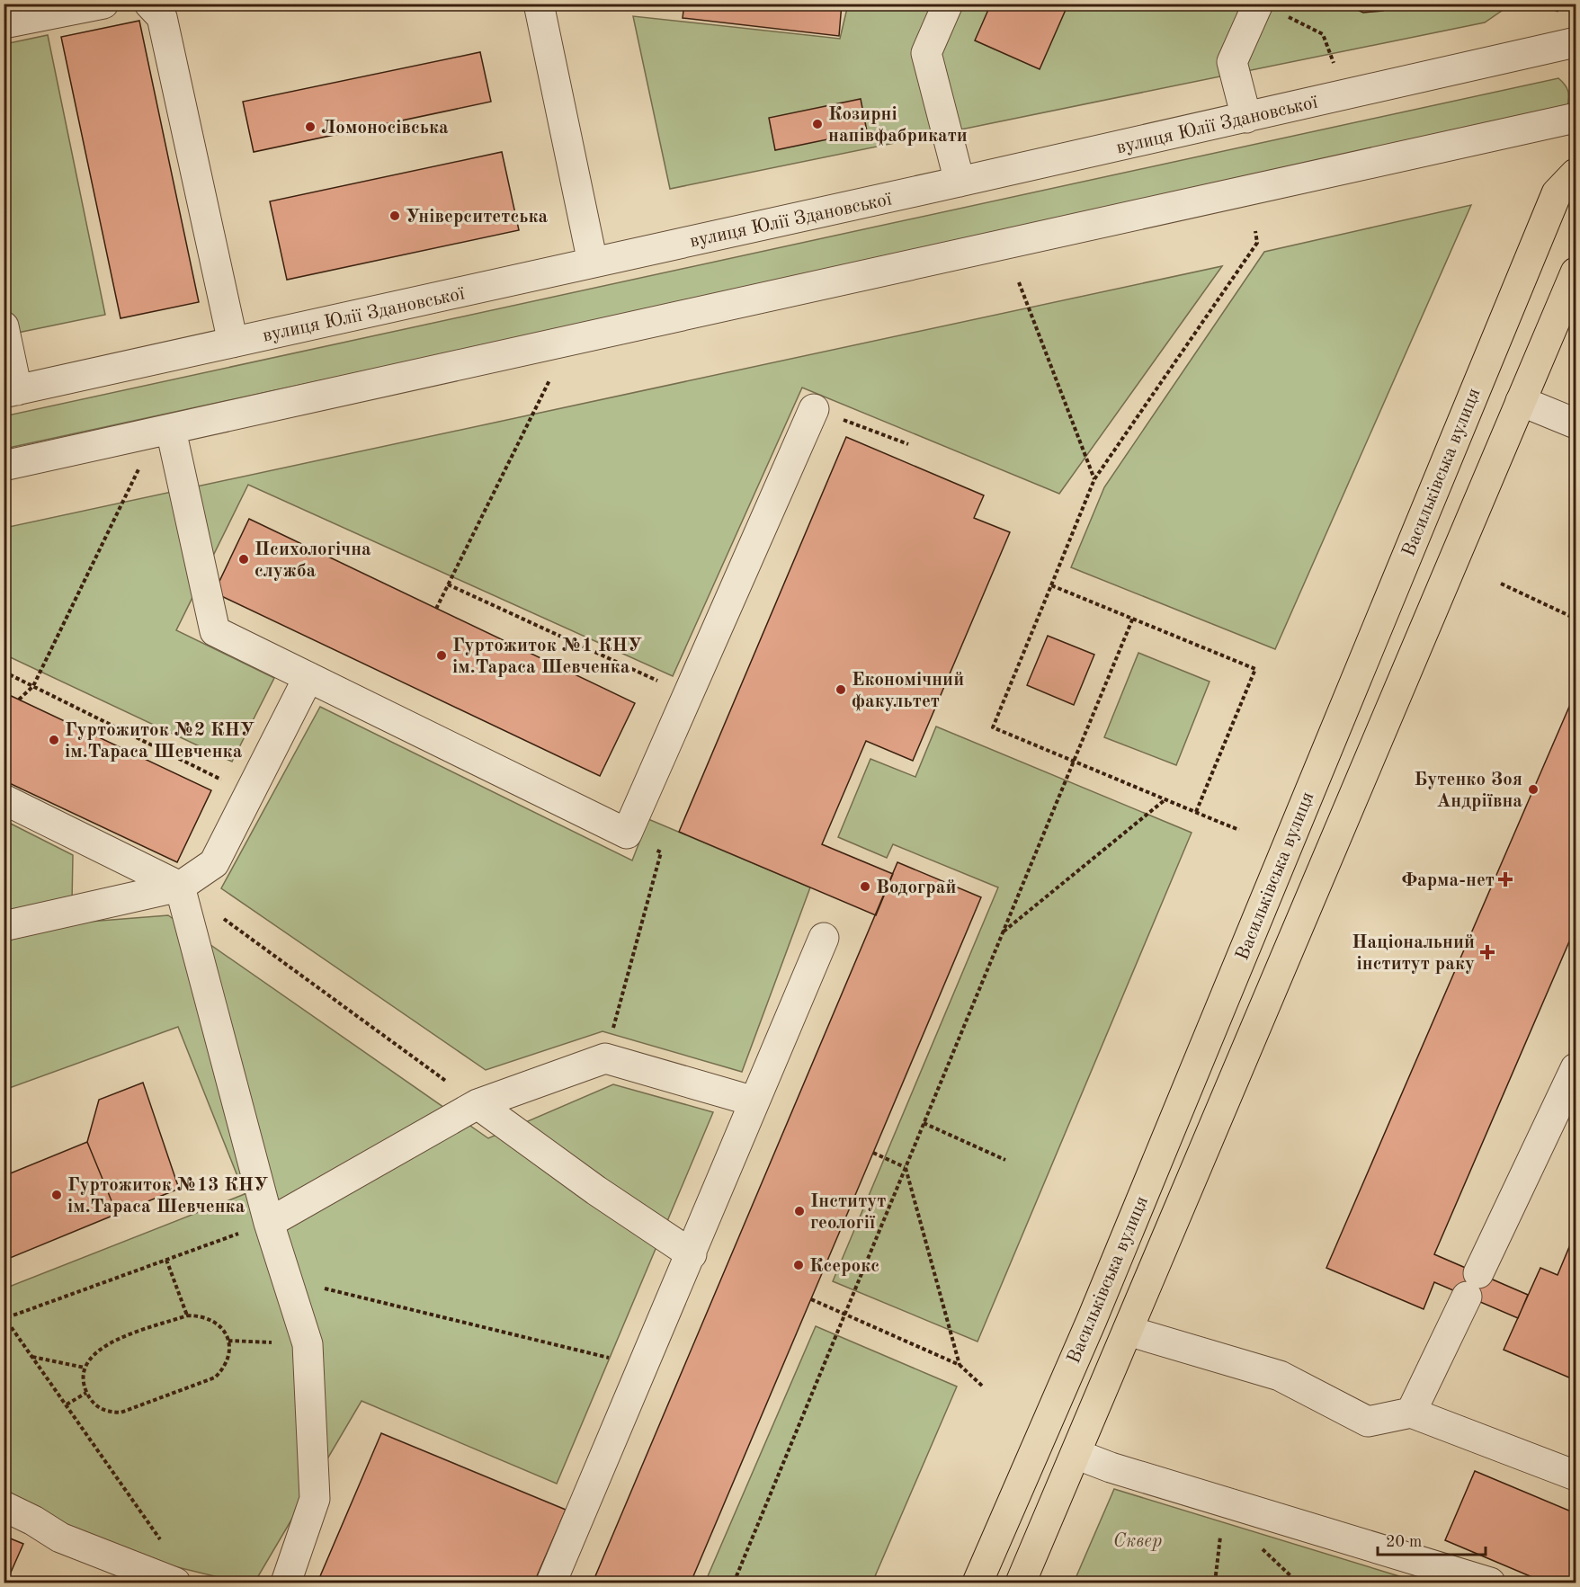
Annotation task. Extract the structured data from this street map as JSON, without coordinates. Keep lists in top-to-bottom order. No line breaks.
{"streets":{"main road":["Васильківська вулиця"],"street":["вулиця Юлії Здановської"]},"parks":["Сквер"],"places":{"other":["Козирні напівфабрикати","Ломоносівська","Університетська","Психологічна служба","Гуртожиток №1 КНУ ім.Тараса Шевченка","Економічний факультет","Гуртожиток №2 КНУ ім.Тараса Шевченка","Бутенко Зоя Андріївна","Водограй","Гуртожиток №13 КНУ ім.Тараса Шевченка","Інститут геології","Ксерокс"],"health":["Фарма-нет","Національний інститут раку"]},"scale_bar":"20 m"}
